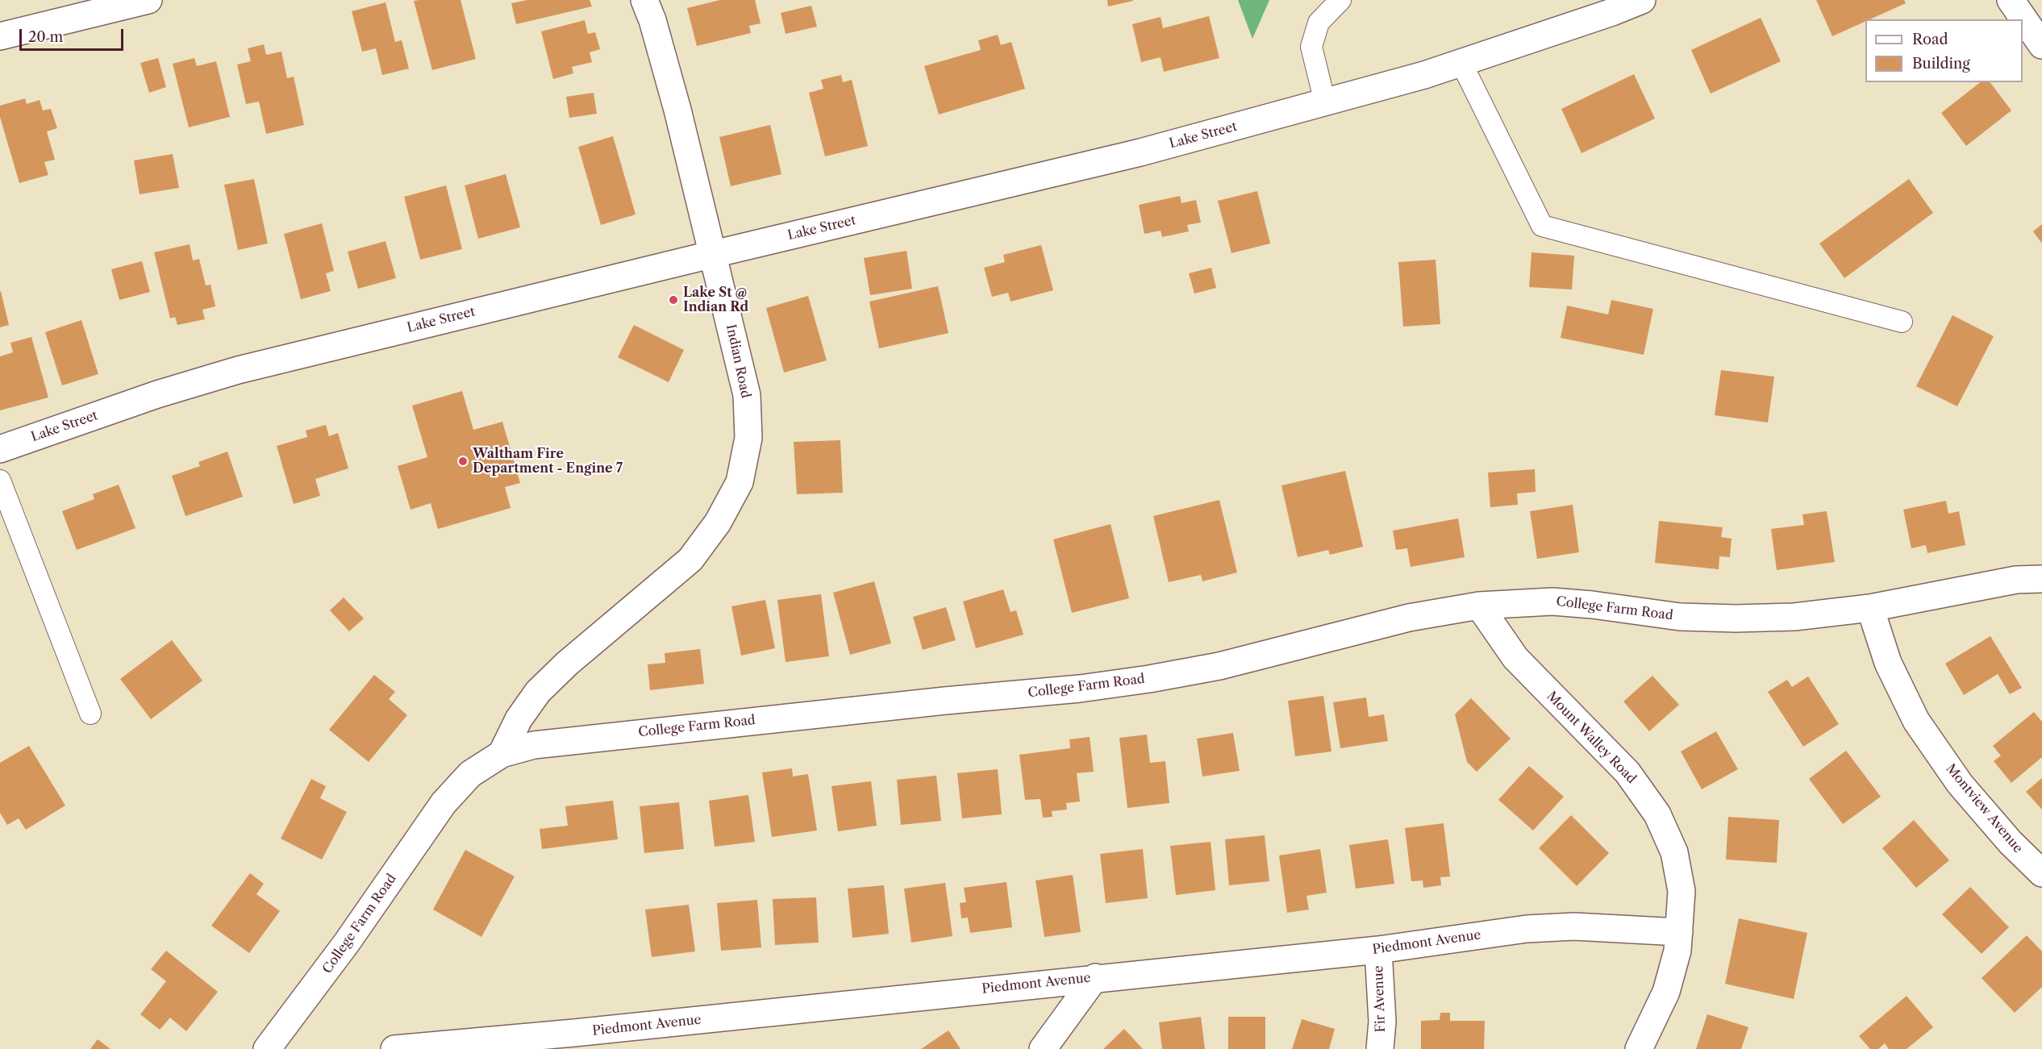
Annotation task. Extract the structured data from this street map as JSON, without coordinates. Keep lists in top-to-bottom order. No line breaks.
{"streets":{"street":["Lake Street","Indian Road","College Farm Road","Mount Walley Road","Montview Avenue","Piedmont Avenue","Fir Avenue"]},"crossings":[["Lake Street","Indian Road"],["Indian Road","College Farm Road"],["College Farm Road","Mount Walley Road"],["College Farm Road","Montview Avenue"],["Mount Walley Road","Piedmont Avenue"],["Piedmont Avenue","Fir Avenue"]],"places":["Lake St @ Indian Rd","Waltham Fire Department - Engine 7"],"legend":["Road","Building"],"scale_bar":"20 m"}
